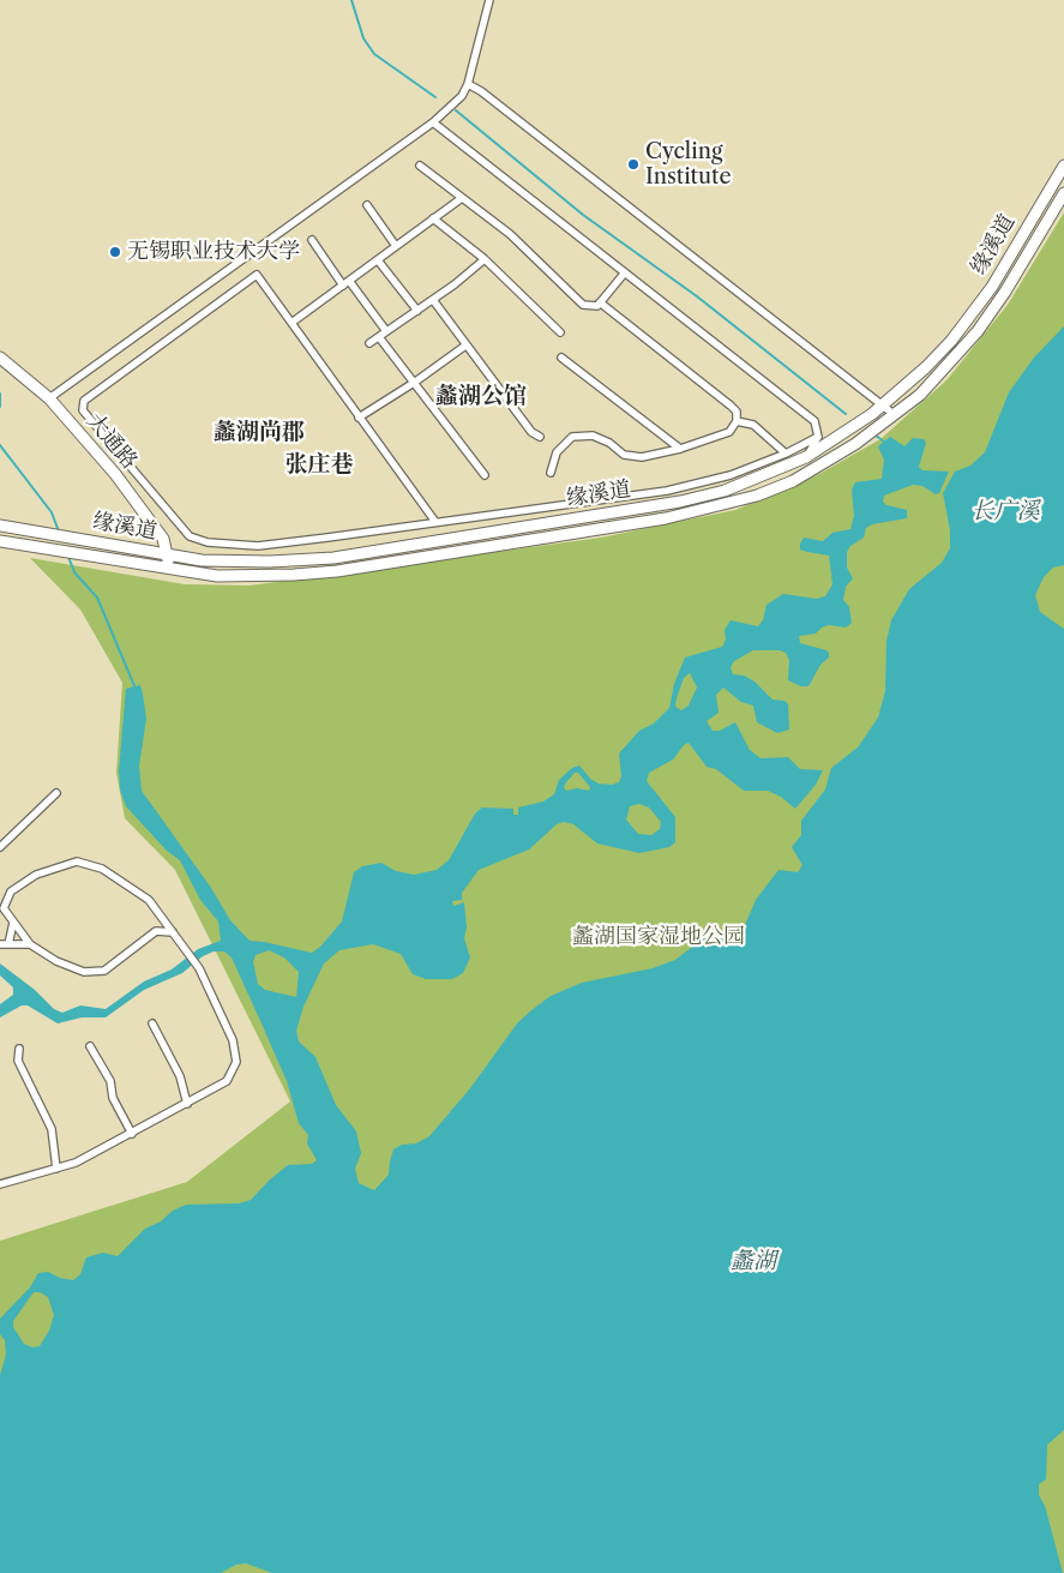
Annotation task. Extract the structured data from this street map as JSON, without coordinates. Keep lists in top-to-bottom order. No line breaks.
{"streets":{"main road":["缘溪道","大通路"]},"crossings":[["缘溪道","大通路"]],"districts":["蠡湖公馆","蠡湖尚郡","张庄巷"],"water":["长广溪","蠡湖"],"parks":["蠡湖国家湿地公园"],"places":["Cycling Institute","无锡职业技术大学"]}
